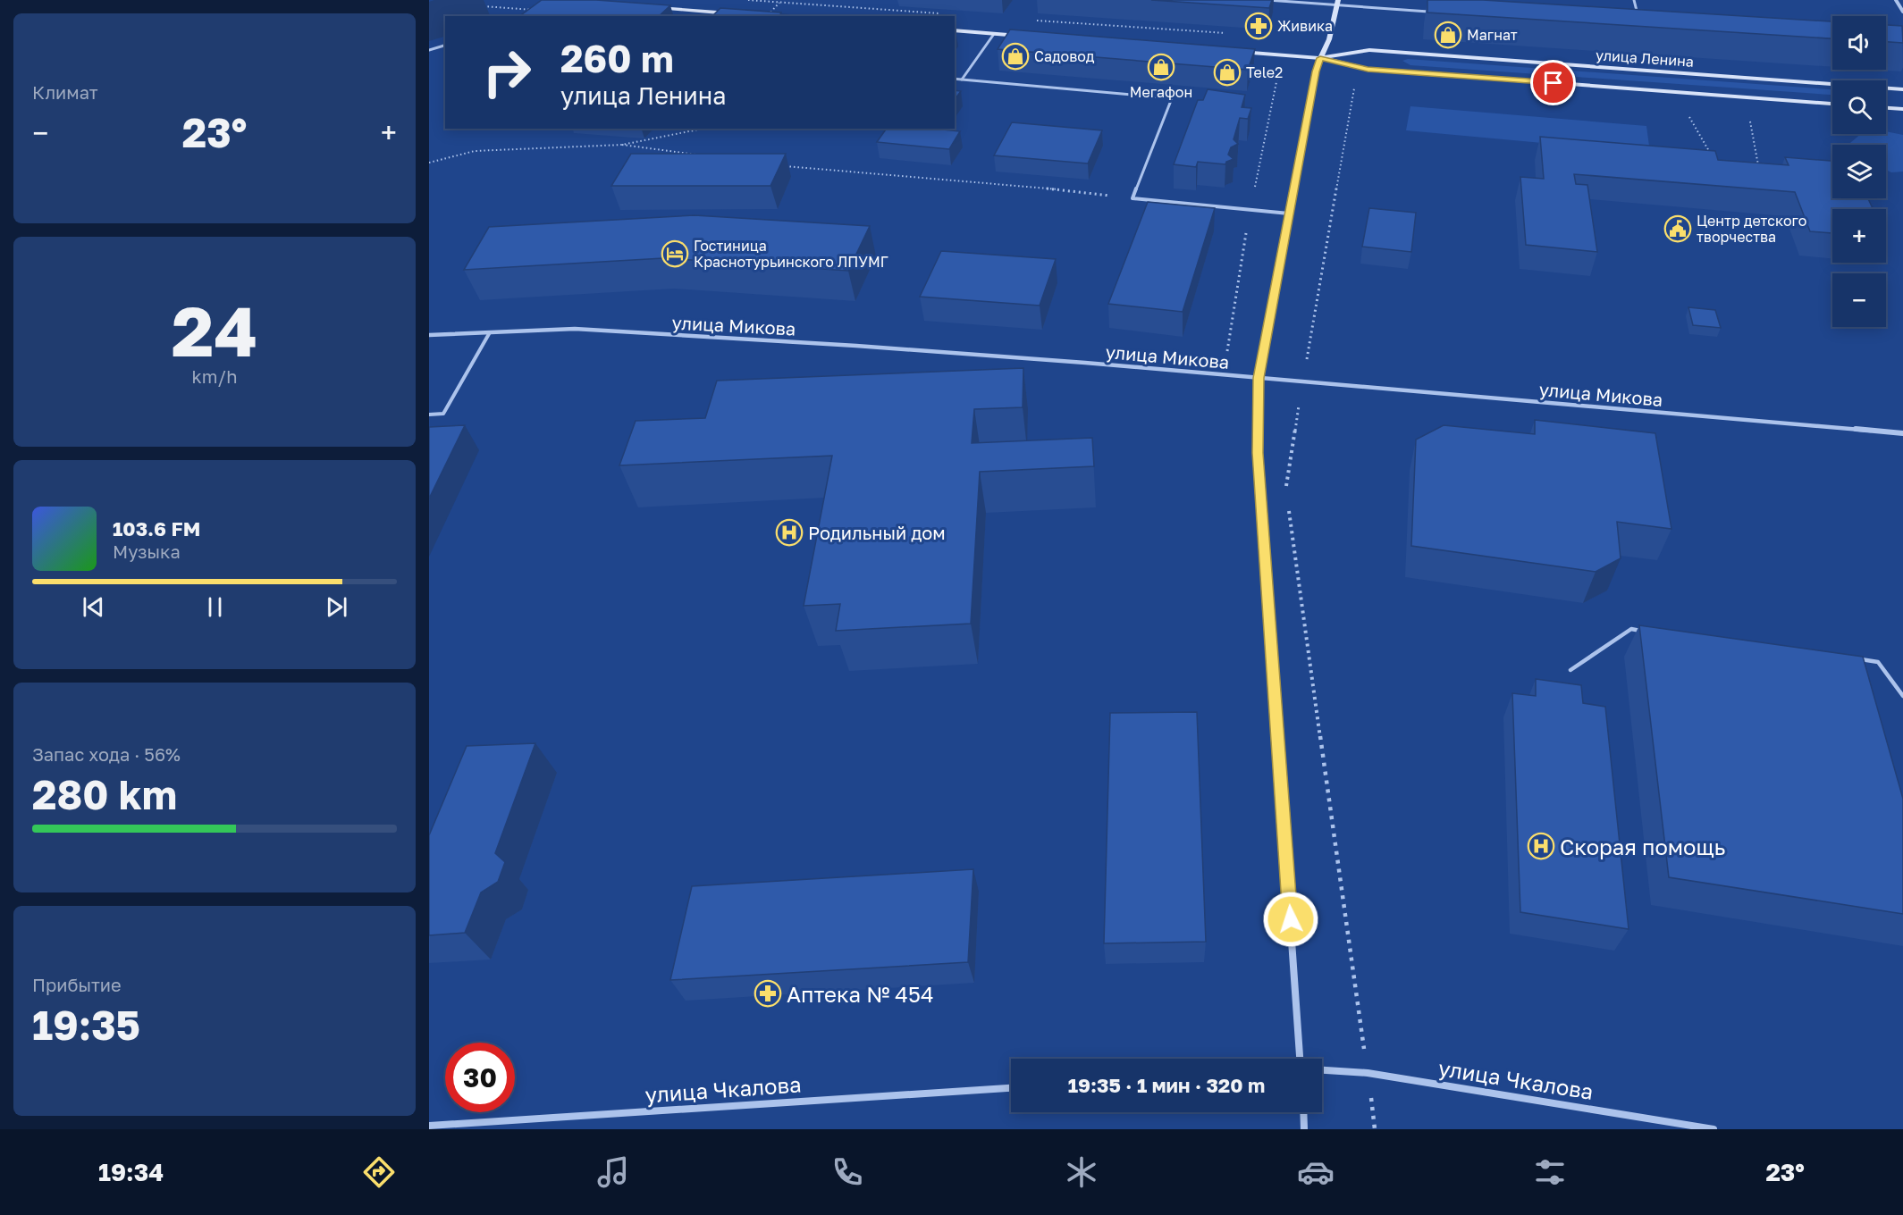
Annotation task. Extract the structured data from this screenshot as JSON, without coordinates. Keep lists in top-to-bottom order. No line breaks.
{"streets":{"main road":["улица Ленина"],"street":["улица Микова","улица Чкалова"]},"places":{"pharmacy":["Живика","Аптека № 454"],"shop":["Магнат","Садовод","Мегафон","Tele2"],"public building":["Центр детского творчества"],"hotel":["Гостиница Краснотурьинского ЛПУМГ"],"hospital":["Родильный дом","Скорая помощь"]},"page":{"tile":["Климат",["24","km/h"],["Запас хода · 56%","280 km"],["Прибытие","19:35"]],"map_buttons":["+","−"],"turn":["260 m","улица Ленина"],"heat":["−","23°","+"],"song":["103.6 FM","Музыка"],"limit":"30","trip":"19:35 · 1 мин · 320 m","tabs":["19:34","23°"]}}
